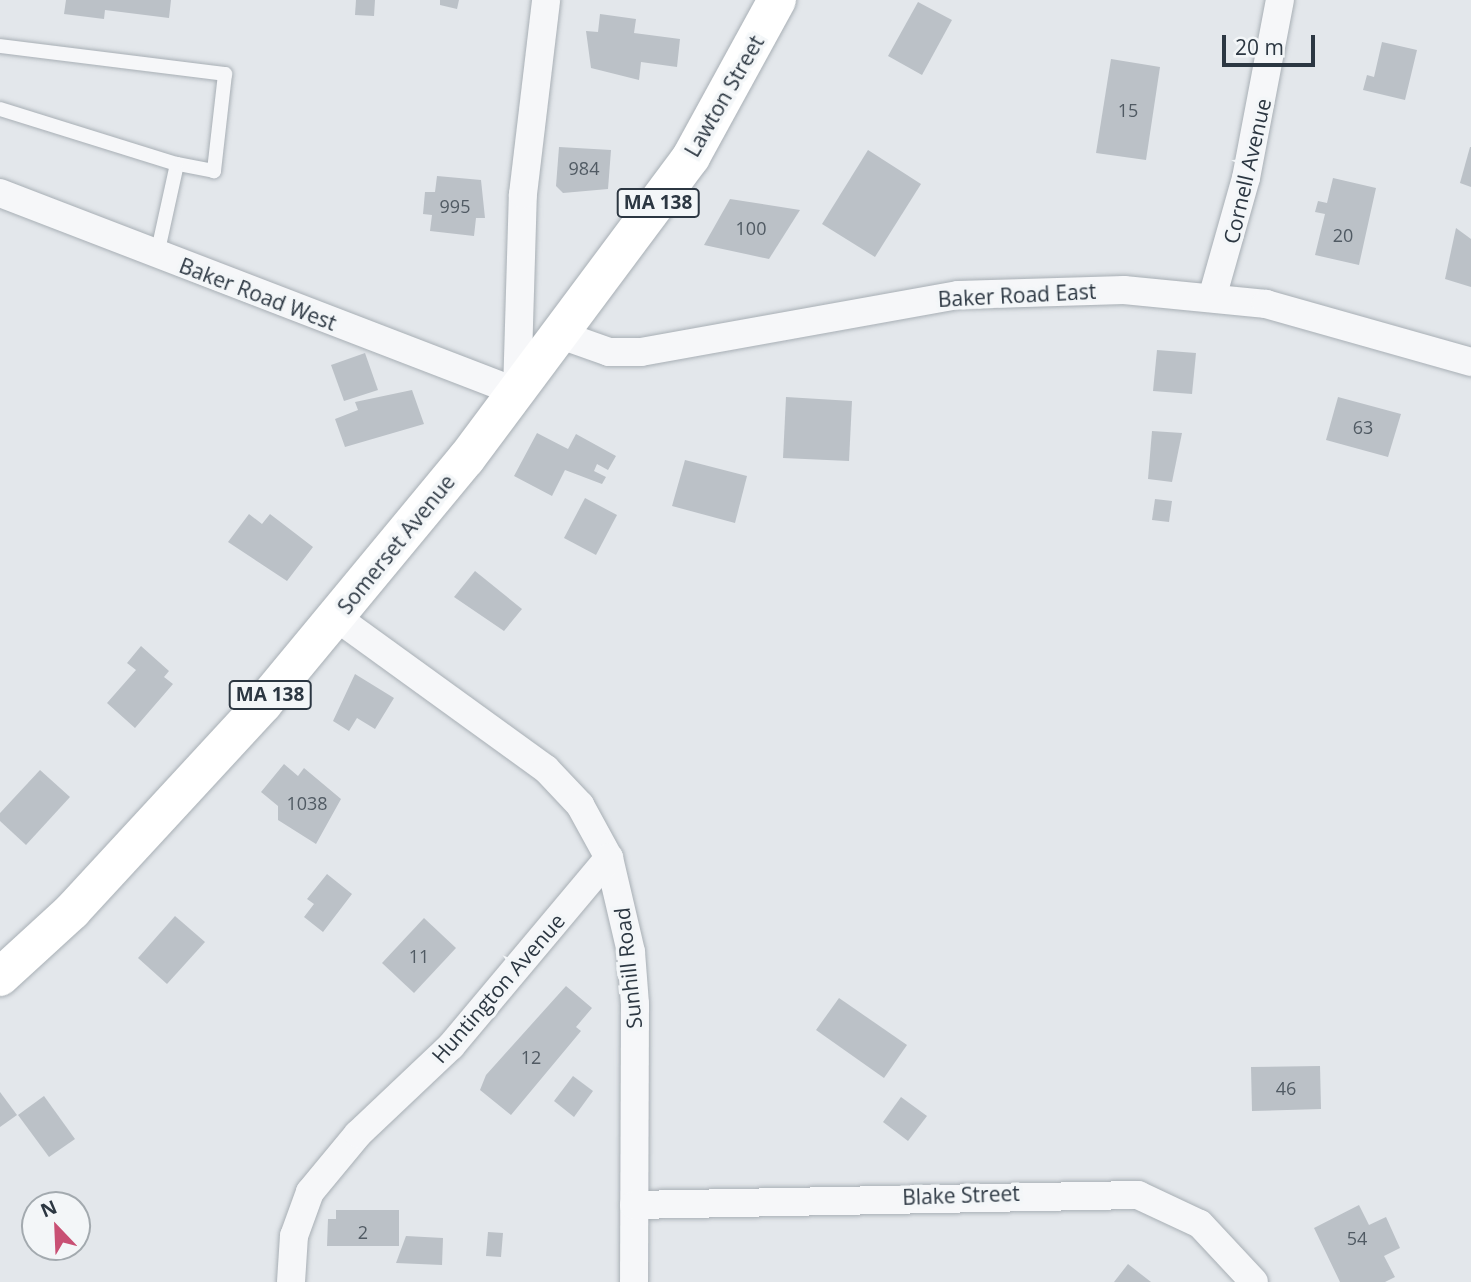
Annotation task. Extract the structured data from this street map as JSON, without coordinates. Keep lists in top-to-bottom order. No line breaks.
{"streets":{"main road":["Lawton Street","MA 138","Somerset Avenue"],"street":["Cornell Avenue","Baker Road West","Baker Road East","Sunhill Road","Huntington Avenue","Blake Street"]},"crossings":[["Lawton Street","Baker Road West"],["Lawton Street","Baker Road East"],["Lawton Street","Somerset Avenue"],["Cornell Avenue","Baker Road East"],["Baker Road West","Somerset Avenue"],["Somerset Avenue","Sunhill Road"],["Sunhill Road","Huntington Avenue"],["Sunhill Road","Blake Street"]],"house_numbers":["15","984","995","100","20","63","1038","11","12","46","2","54"],"scale_bar":"20 m","north":"top left"}
